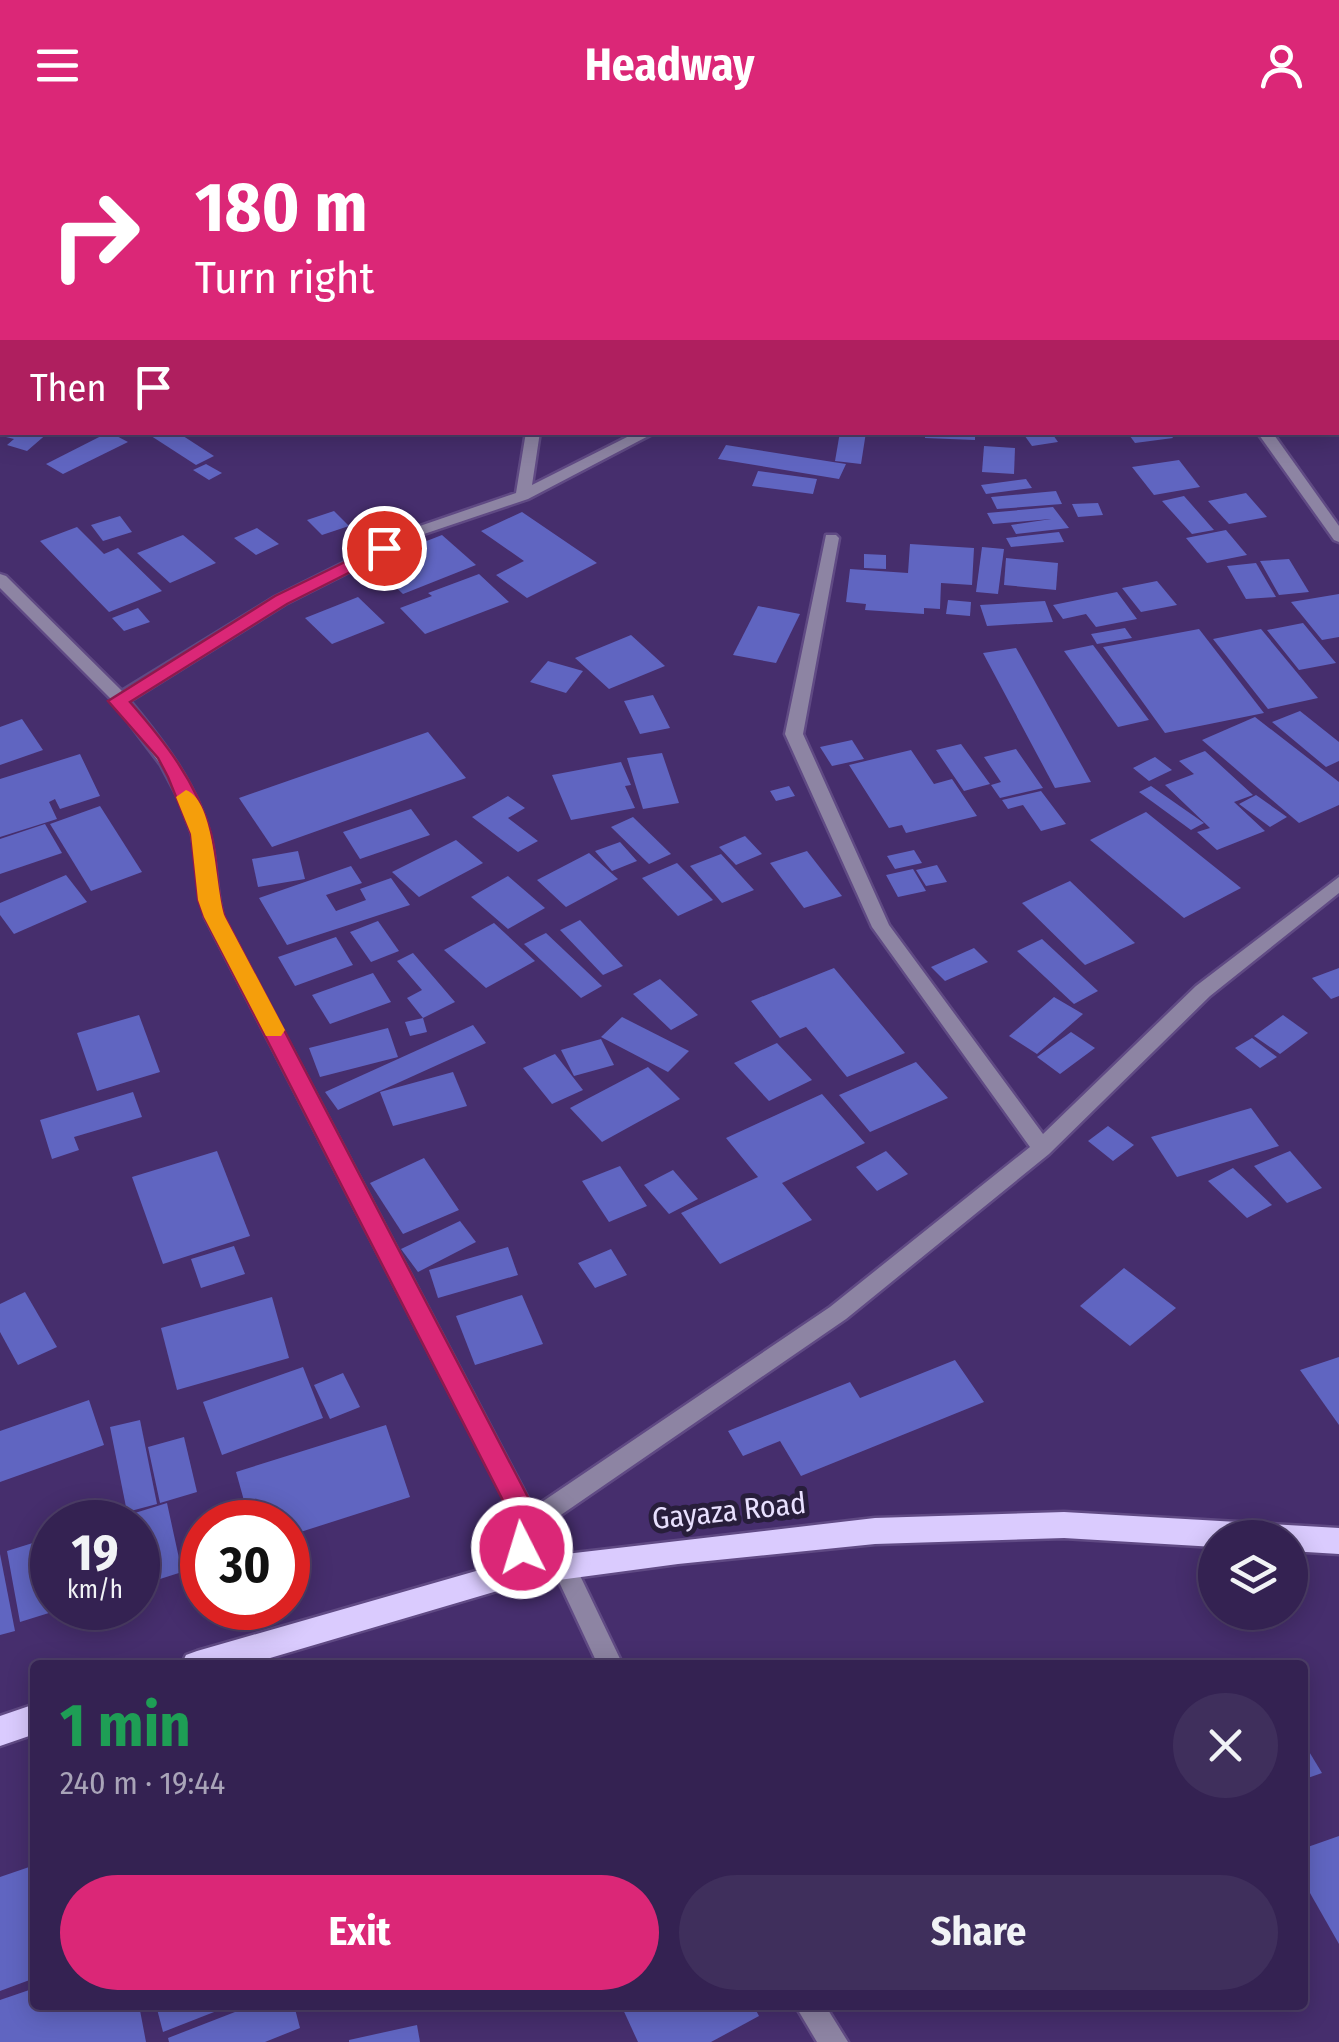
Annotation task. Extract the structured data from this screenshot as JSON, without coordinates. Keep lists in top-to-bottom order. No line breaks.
{"streets":{"main road":["Gayaza Road"]},"page":{"header":"Headway","turn":["180 m","Turn right"],"then":"Then","speed":"19 km/h","limit":"30","heading":["1 min","240 m · 19:44"],"buttons":["Exit","Share"]}}
